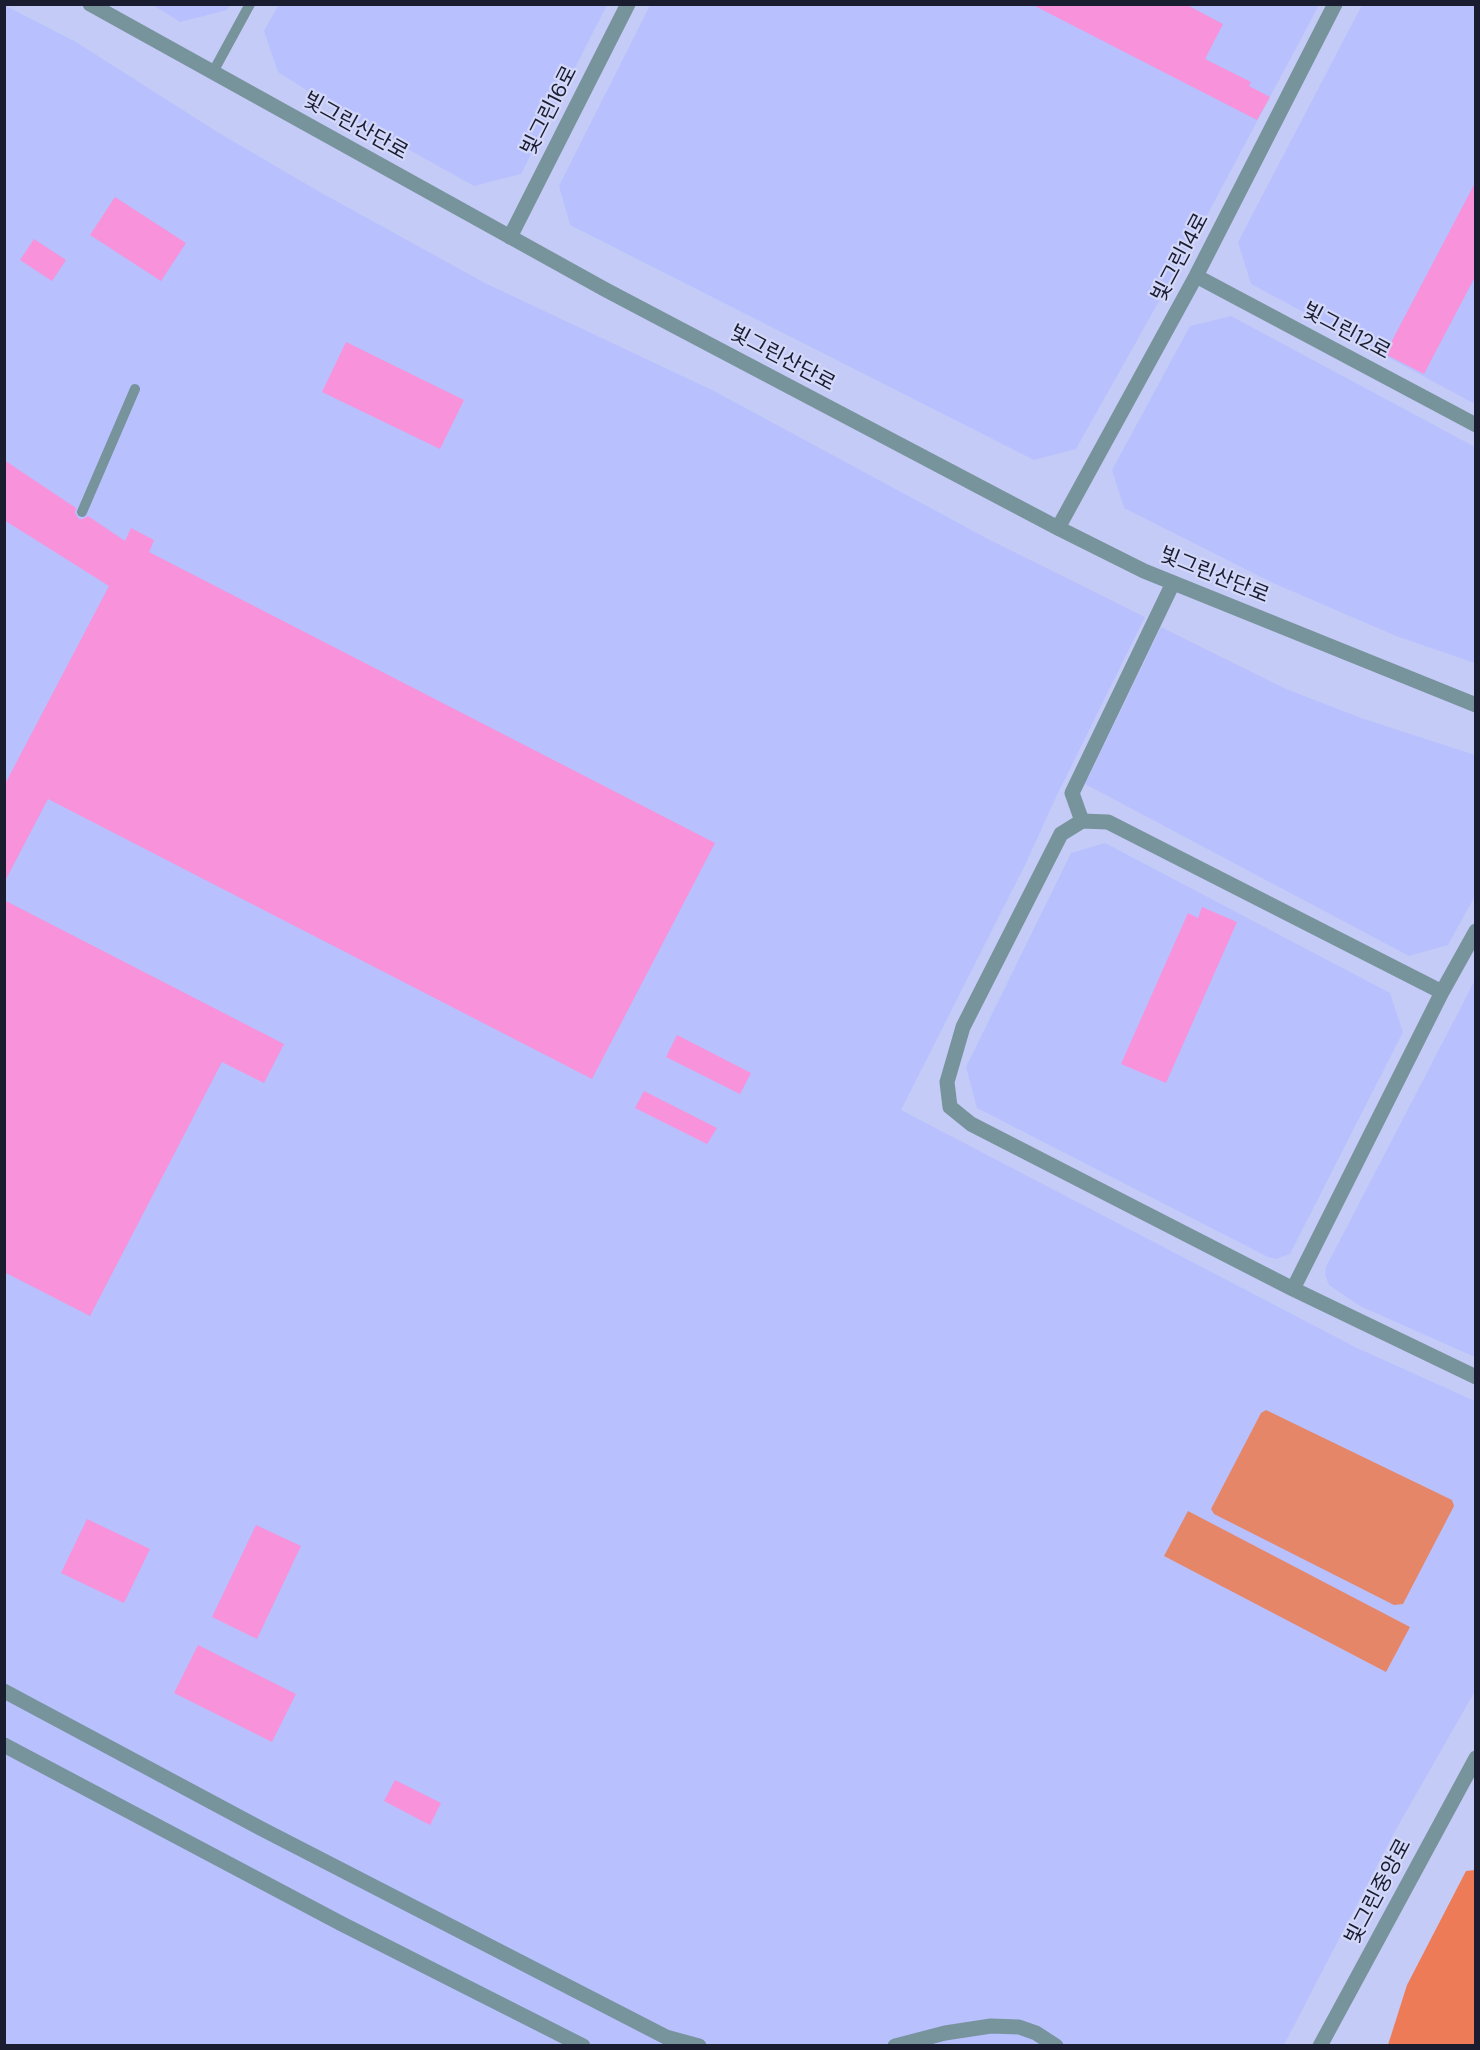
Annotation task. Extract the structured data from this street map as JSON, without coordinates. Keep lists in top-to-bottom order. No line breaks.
{"streets":{"street":["빛그린16로","빛그린산단로","빛그린14로","빛그린12로","빛그린중앙로"]},"crossings":[["빛그린16로","빛그린산단로"],["빛그린산단로","빛그린14로"],["빛그린14로","빛그린12로"]]}
